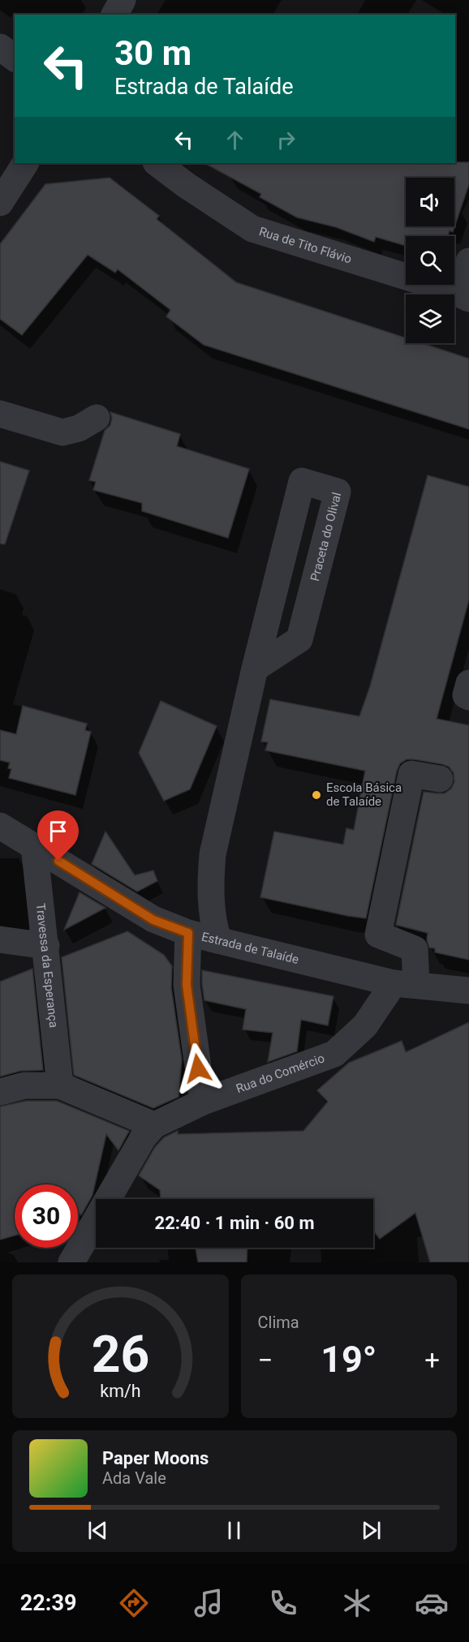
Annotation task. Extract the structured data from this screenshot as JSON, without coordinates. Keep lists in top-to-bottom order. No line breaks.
{"streets":{"street":["Rua de Tito Flávio","Praceta do Olival","Estrada de Talaíde","Travessa da Esperança","Rua do Comércio"]},"crossings":[["Praceta do Olival","Estrada de Talaíde"],["Estrada de Talaíde","Travessa da Esperança"],["Estrada de Talaíde","Rua do Comércio"]],"places":["Escola Básica de Talaíde"],"page":{"turn":["30 m","Estrada de Talaíde"],"limit":"30","trip":"22:40 · 1 min · 60 m","tile":"Clima","heat":["−","19°","+"],"song":["Paper Moons","Ada Vale"],"tabs":"22:39","gauge":["26","km/h"]}}
